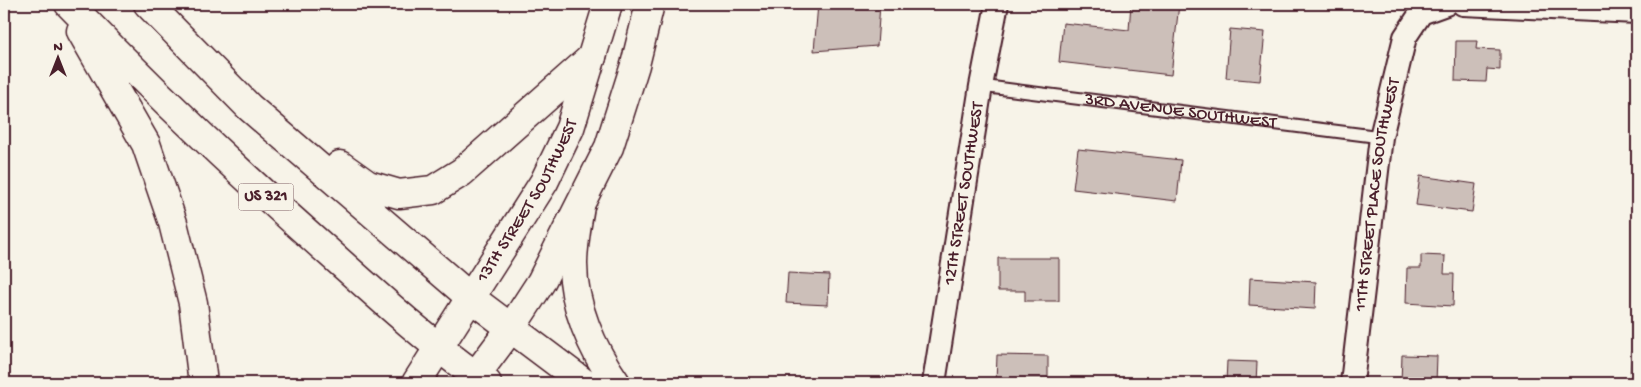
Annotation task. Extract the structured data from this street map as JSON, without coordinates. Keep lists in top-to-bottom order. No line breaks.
{"streets":{"main road":["US 321","13TH STREET SOUTHWEST"],"street":["12TH STREET SOUTHWEST","11TH STREET PLACE SOUTHWEST"],"lane":["3RD AVENUE SOUTHWEST"]},"crossings":[["3RD AVENUE SOUTHWEST","12TH STREET SOUTHWEST"],["3RD AVENUE SOUTHWEST","11TH STREET PLACE SOUTHWEST"],["US 321","13TH STREET SOUTHWEST"]],"north":"top"}
